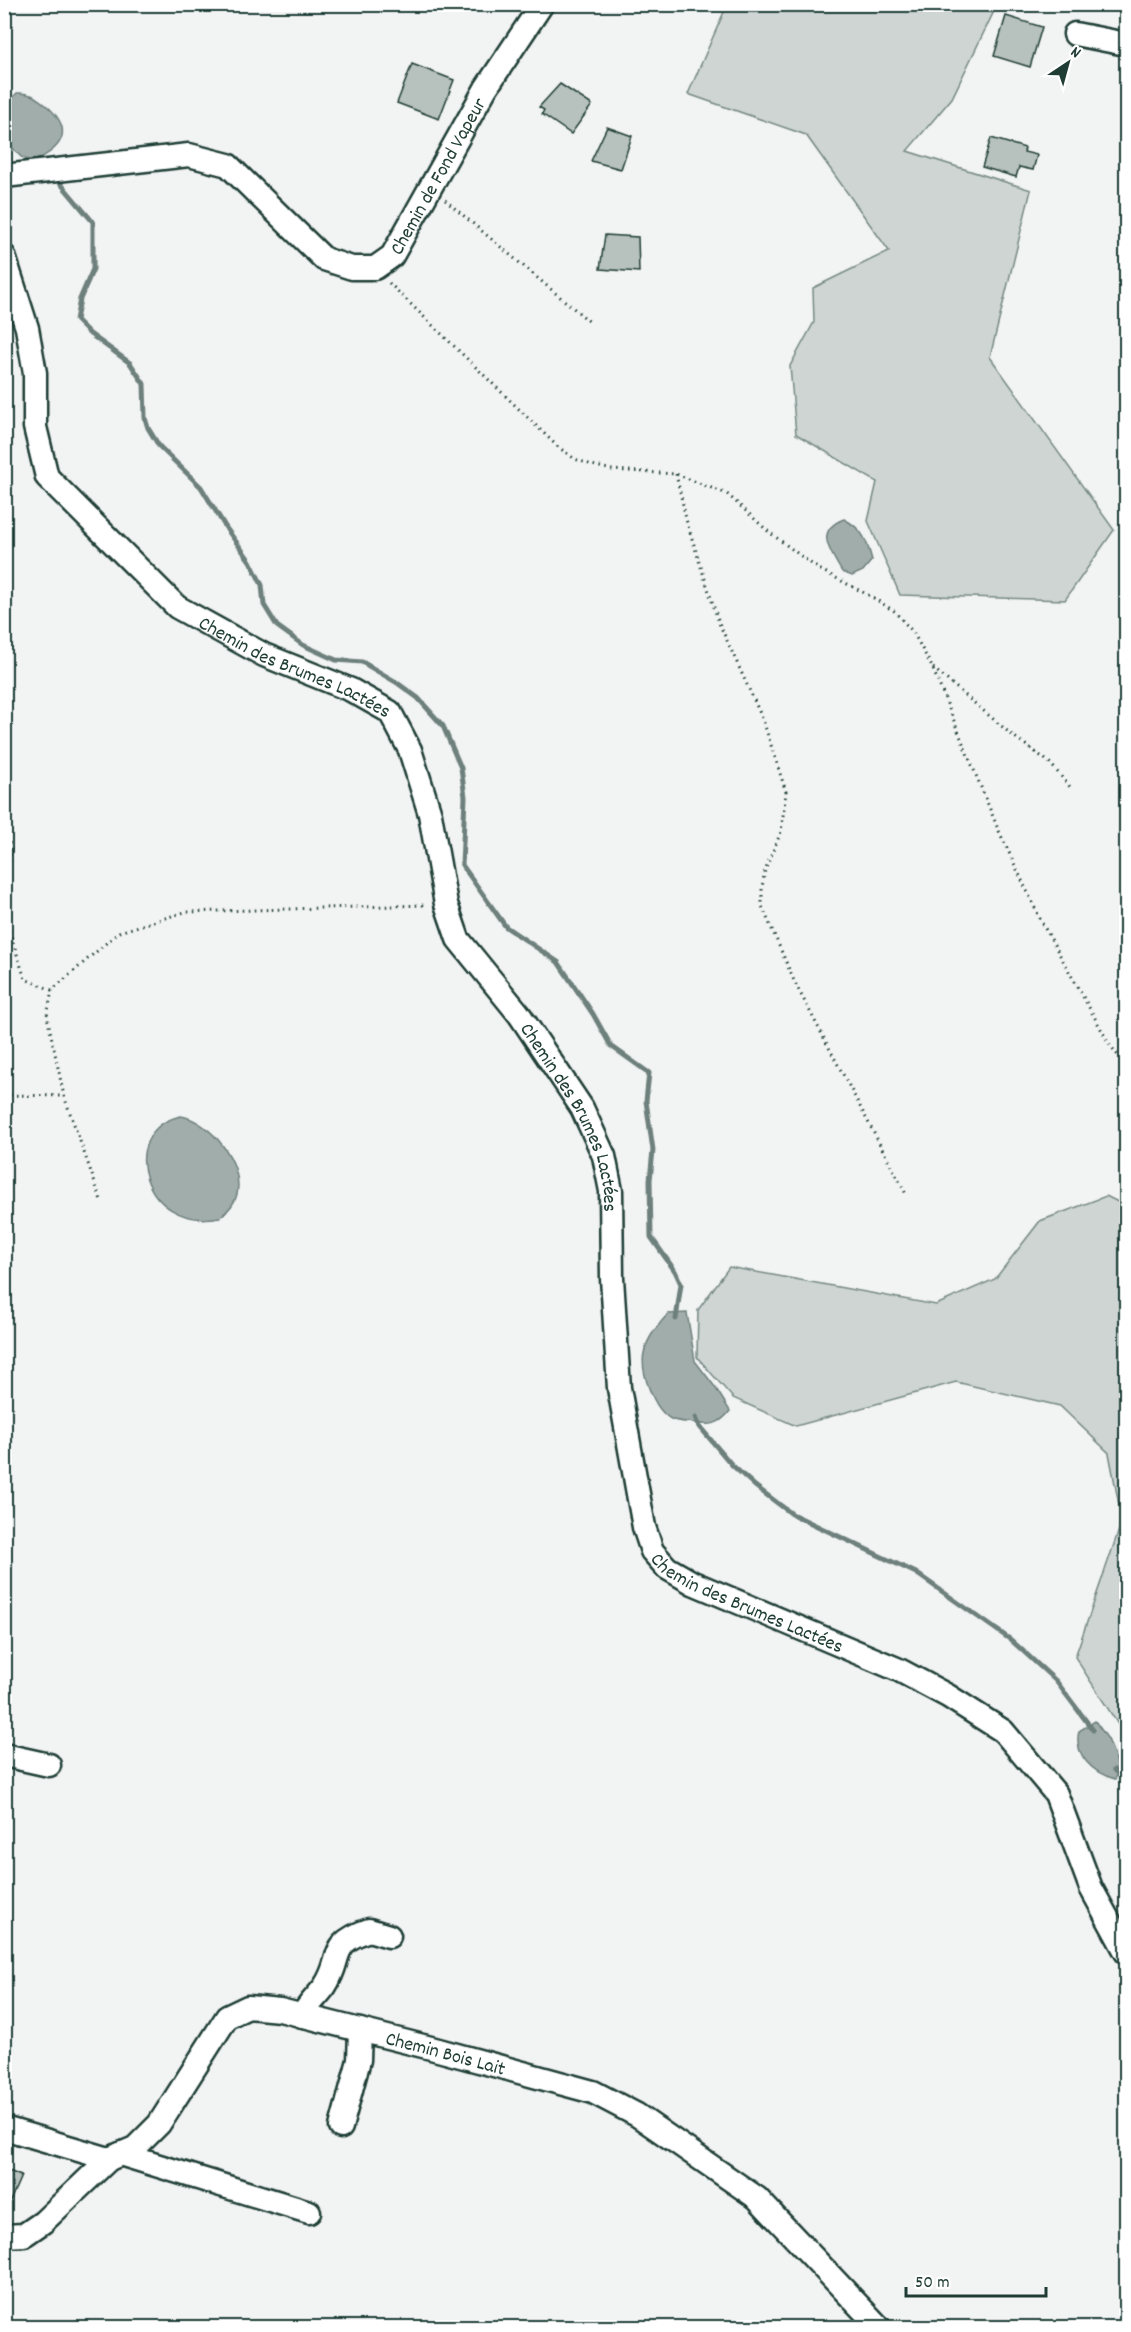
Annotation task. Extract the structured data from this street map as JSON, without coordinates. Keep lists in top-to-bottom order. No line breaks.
{"streets":{"street":["Chemin de Fond Vapeur","Chemin des Brumes Lactées","Chemin Bois Lait"]},"scale_bar":"50 m","north":"top right"}
